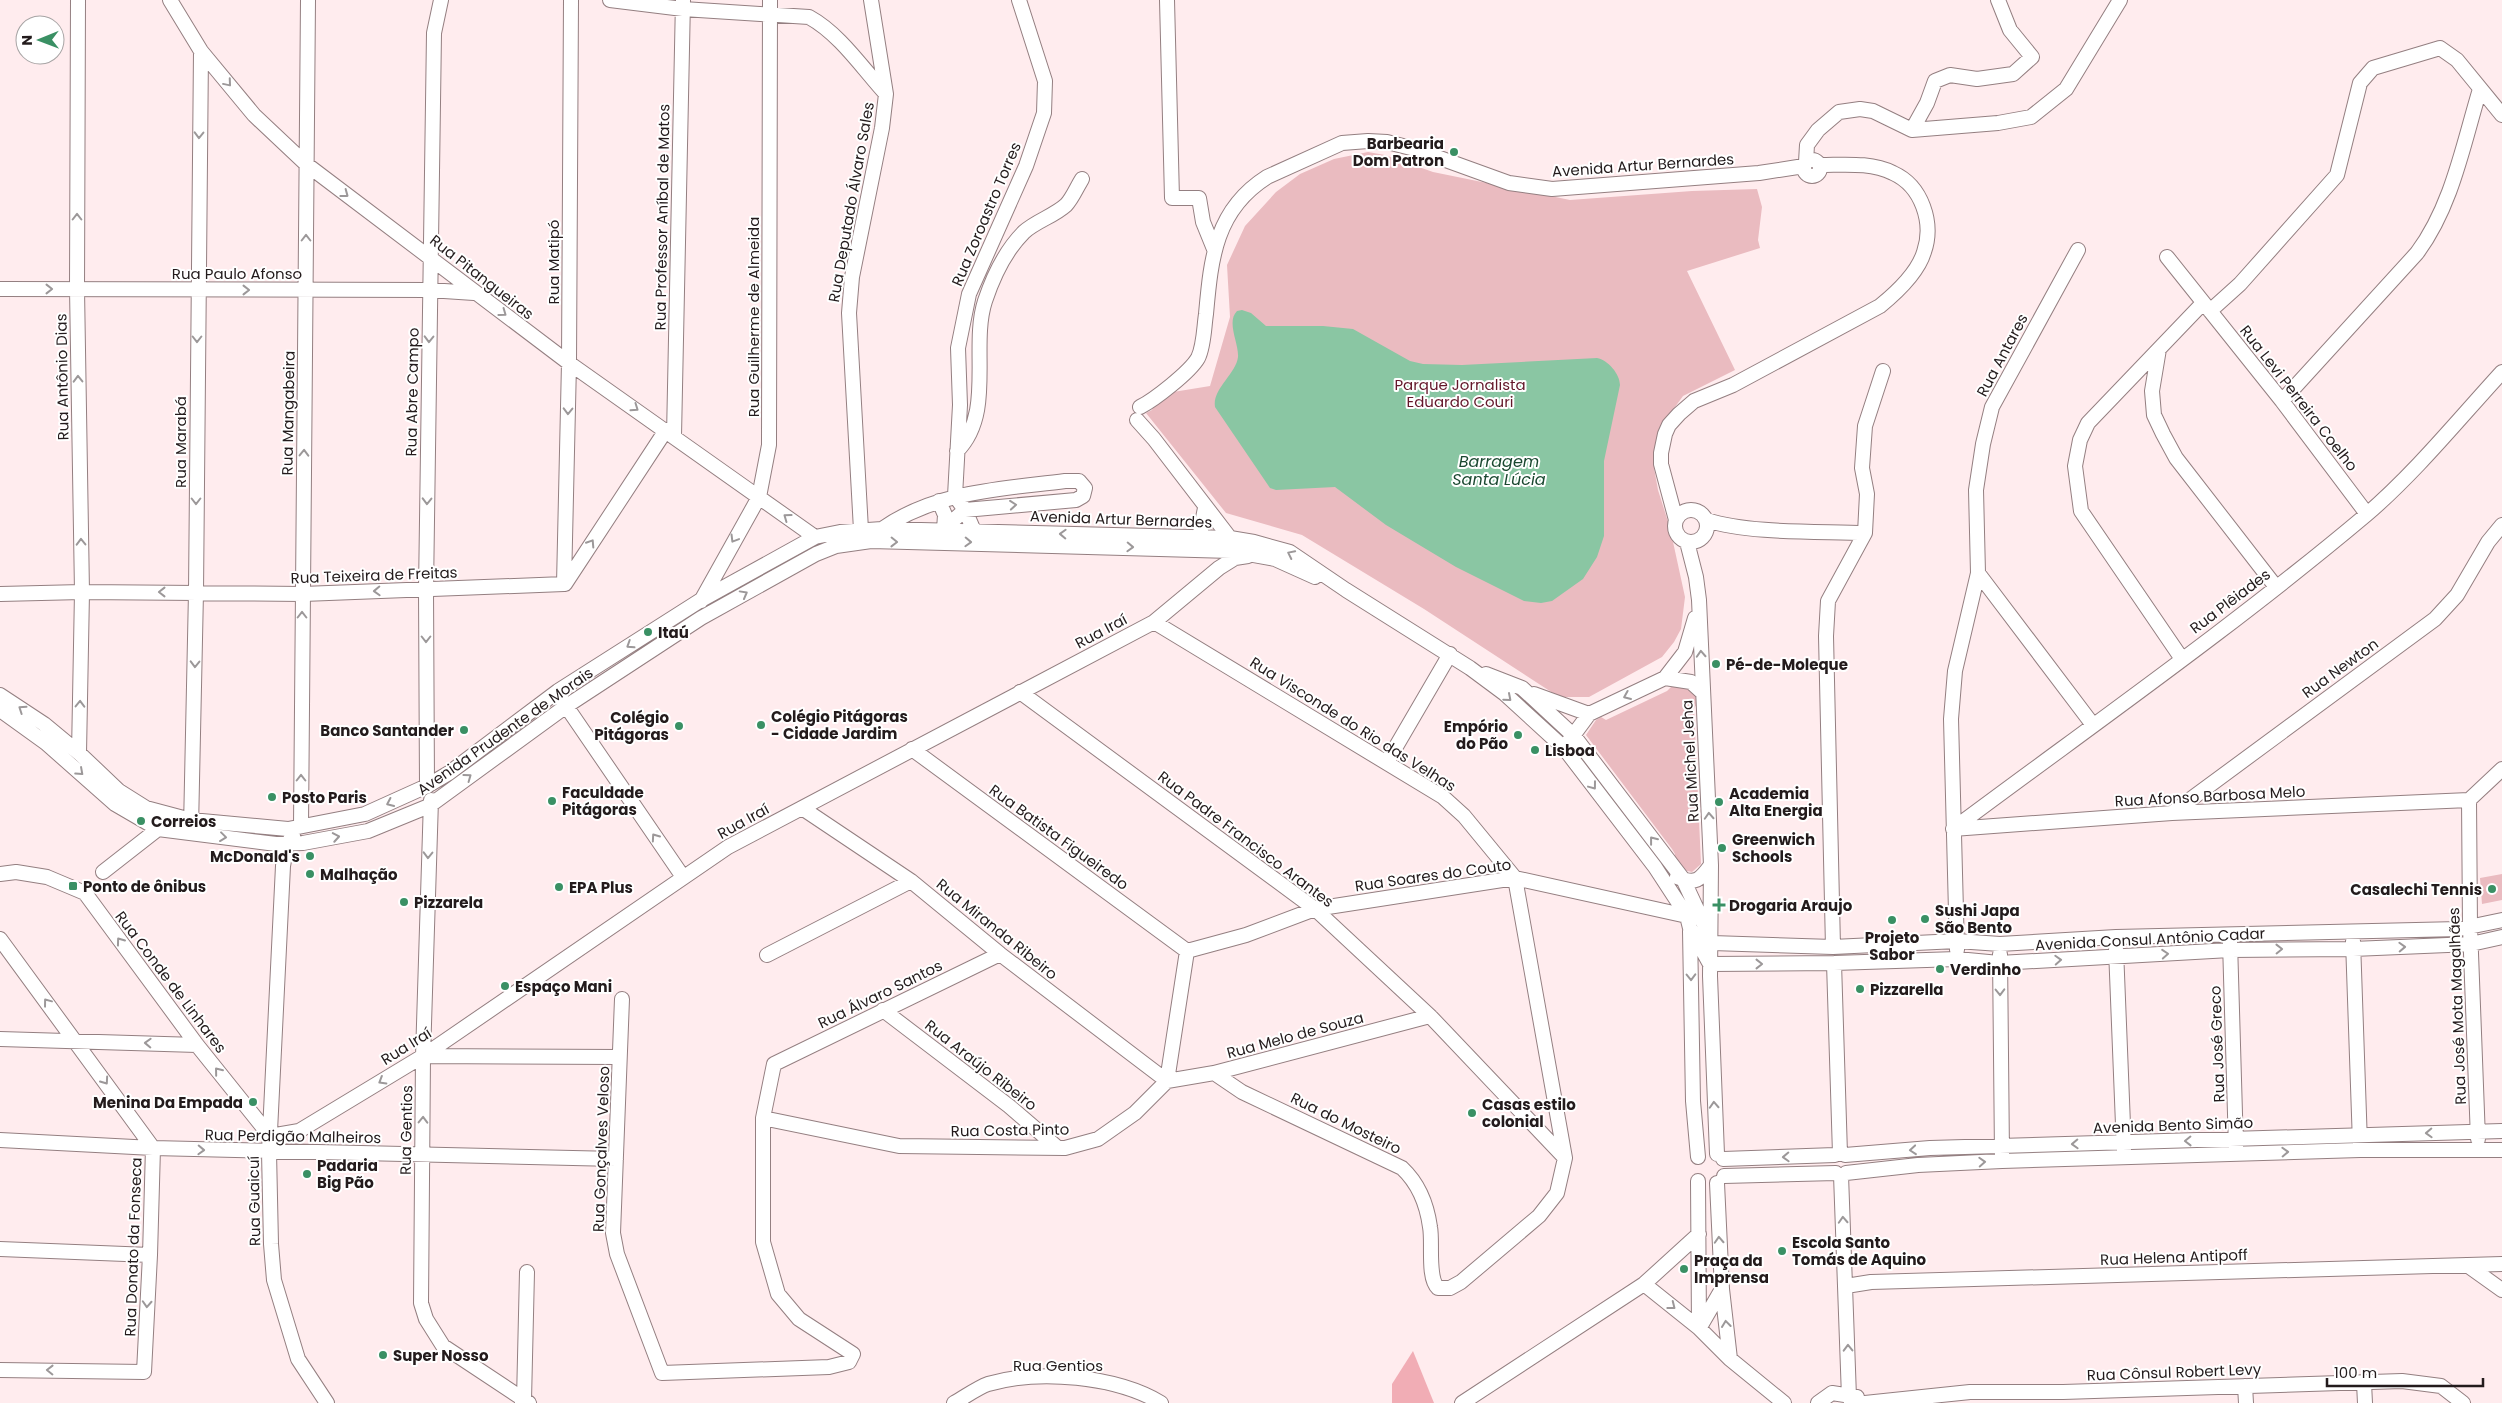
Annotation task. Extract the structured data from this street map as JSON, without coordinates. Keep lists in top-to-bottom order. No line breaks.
{"streets":{"street":["Avenida Artur Bernardes","Rua Deputado Álvaro Sales","Rua Zoroastro Torres","Rua Professor Aníbal de Matos","Rua Matipó","Rua Paulo Afonso","Rua Pitangueiras","Rua Guilherme de Almeida","Rua Antares","Rua Antônio Dias","Rua Abre Campo","Rua Levi Perreira Coelho","Rua Mangabeira","Rua Marabá","Rua Teixeira de Freitas","Rua Plêiades","Rua Iraí","Rua Newton","Rua Visconde do Rio das Velhas","Avenida Prudente de Morais","Rua Michel Jeha","Rua Afonso Barbosa Melo","Rua Batista Figueiredo","Rua Padre Francisco Arantes","Rua Soares do Couto","Rua Miranda Ribeiro","Avenida Consul Antônio Cadar","Rua Conde de Linhares","Rua Álvaro Santos","Rua José Mota Magalhães","Rua Melo de Souza","Rua José Greco","Rua Araújo Ribeiro","Rua do Mosteiro","Avenida Bento Simão","Rua Gentios","Rua Costa Pinto","Rua Perdigão Malheiros","Rua Gonçalves Veloso","Rua Guaicuí","Rua Donato da Fonseca","Rua Helena Antipoff","Rua Cônsul Robert Levy"]},"crossings":[["Avenida Artur Bernardes","Rua Iraí"],["Avenida Artur Bernardes","Avenida Prudente de Morais"],["Avenida Artur Bernardes","Rua Michel Jeha"],["Avenida Artur Bernardes","Rua Soares do Couto"],["Avenida Artur Bernardes","Avenida Consul Antônio Cadar"],["Rua Deputado Álvaro Sales","Avenida Prudente de Morais"],["Rua Zoroastro Torres","Avenida Prudente de Morais"],["Rua Professor Aníbal de Matos","Rua Pitangueiras"],["Rua Matipó","Rua Pitangueiras"],["Rua Matipó","Rua Teixeira de Freitas"],["Rua Paulo Afonso","Rua Pitangueiras"],["Rua Paulo Afonso","Rua Antônio Dias"],["Rua Paulo Afonso","Rua Abre Campo"],["Rua Paulo Afonso","Rua Mangabeira"],["Rua Paulo Afonso","Rua Marabá"],["Rua Pitangueiras","Rua Guilherme de Almeida"],["Rua Pitangueiras","Rua Abre Campo"],["Rua Pitangueiras","Rua Mangabeira"],["Rua Pitangueiras","Rua Marabá"],["Rua Pitangueiras","Avenida Prudente de Morais"],["Rua Guilherme de Almeida","Avenida Prudente de Morais"],["Rua Antares","Rua Plêiades"],["Rua Antares","Rua Afonso Barbosa Melo"],["Rua Antares","Avenida Consul Antônio Cadar"],["Rua Antônio Dias","Rua Teixeira de Freitas"],["Rua Antônio Dias","Avenida Prudente de Morais"],["Rua Abre Campo","Rua Teixeira de Freitas"],["Rua Abre Campo","Avenida Prudente de Morais"],["Rua Levi Perreira Coelho","Rua Plêiades"],["Rua Mangabeira","Rua Teixeira de Freitas"],["Rua Mangabeira","Avenida Prudente de Morais"],["Rua Marabá","Rua Teixeira de Freitas"],["Rua Marabá","Avenida Prudente de Morais"],["Rua Plêiades","Rua Afonso Barbosa Melo"],["Rua Iraí","Rua Visconde do Rio das Velhas"],["Rua Iraí","Rua Batista Figueiredo"],["Rua Iraí","Rua Padre Francisco Arantes"],["Rua Iraí","Rua Miranda Ribeiro"],["Rua Iraí","Rua Conde de Linhares"],["Rua Iraí","Rua Gentios"],["Rua Iraí","Rua Guaicuí"],["Rua Newton","Rua Afonso Barbosa Melo"],["Rua Visconde do Rio das Velhas","Rua Soares do Couto"],["Avenida Prudente de Morais","Rua Gentios"],["Avenida Prudente de Morais","Rua Guaicuí"],["Rua Michel Jeha","Avenida Consul Antônio Cadar"],["Rua Michel Jeha","Avenida Bento Simão"],["Rua Afonso Barbosa Melo","Rua José Mota Magalhães"],["Rua Batista Figueiredo","Rua Soares do Couto"],["Rua Padre Francisco Arantes","Rua Soares do Couto"],["Rua Padre Francisco Arantes","Rua Melo de Souza"],["Rua Padre Francisco Arantes","Rua do Mosteiro"],["Rua Miranda Ribeiro","Rua Álvaro Santos"],["Rua Miranda Ribeiro","Rua Melo de Souza"],["Rua Miranda Ribeiro","Rua Costa Pinto"],["Avenida Consul Antônio Cadar","Rua José Mota Magalhães"],["Avenida Consul Antônio Cadar","Rua José Greco"],["Rua Conde de Linhares","Rua Guaicuí"],["Rua Álvaro Santos","Rua Araújo Ribeiro"],["Rua Álvaro Santos","Rua Costa Pinto"],["Rua Álvaro Santos","Rua Gonçalves Veloso"],["Rua José Mota Magalhães","Avenida Bento Simão"],["Rua Melo de Souza","Rua do Mosteiro"],["Rua Melo de Souza","Rua Costa Pinto"],["Rua José Greco","Avenida Bento Simão"],["Rua Araújo Ribeiro","Rua Costa Pinto"],["Rua Gentios","Rua Perdigão Malheiros"],["Rua Costa Pinto","Rua Gonçalves Veloso"],["Rua Perdigão Malheiros","Rua Gonçalves Veloso"],["Rua Perdigão Malheiros","Rua Guaicuí"],["Rua Perdigão Malheiros","Rua Donato da Fonseca"]],"one_way":["Rua Matipó","Rua Paulo Afonso","Rua Antônio Dias","Rua Abre Campo","Rua Mangabeira","Rua Marabá","Rua Teixeira de Freitas","Rua Conde de Linhares"],"water":["Barragem Santa Lúcia"],"parks":["Parque Jornalista Eduardo Couri"],"places":{"other":["Barbearia Dom Patron","Itaú","Pé-de-Moleque","Colégio Pitágoras - Cidade Jardim","Colégio Pitágoras","Banco Santander","Empório do Pão","Lisboa","Posto Paris","Faculdade Pitágoras","Academia Alta Energia","Correios","Greenwich Schools","McDonald's","Malhação","EPA Plus","Casalechi Tennis","Pizzarela","Sushi Japa São Bento","Projeto Sabor","Verdinho","Espaço Mani","Pizzarella","Menina Da Empada","Casas estilo colonial","Padaria Big Pão","Escola Santo Tomás de Aquino","Praça da Imprensa","Super Nosso"],"transit":["Ponto de ônibus"],"health":["Drogaria Araujo"]},"scale_bar":"100 m","north":"left"}
